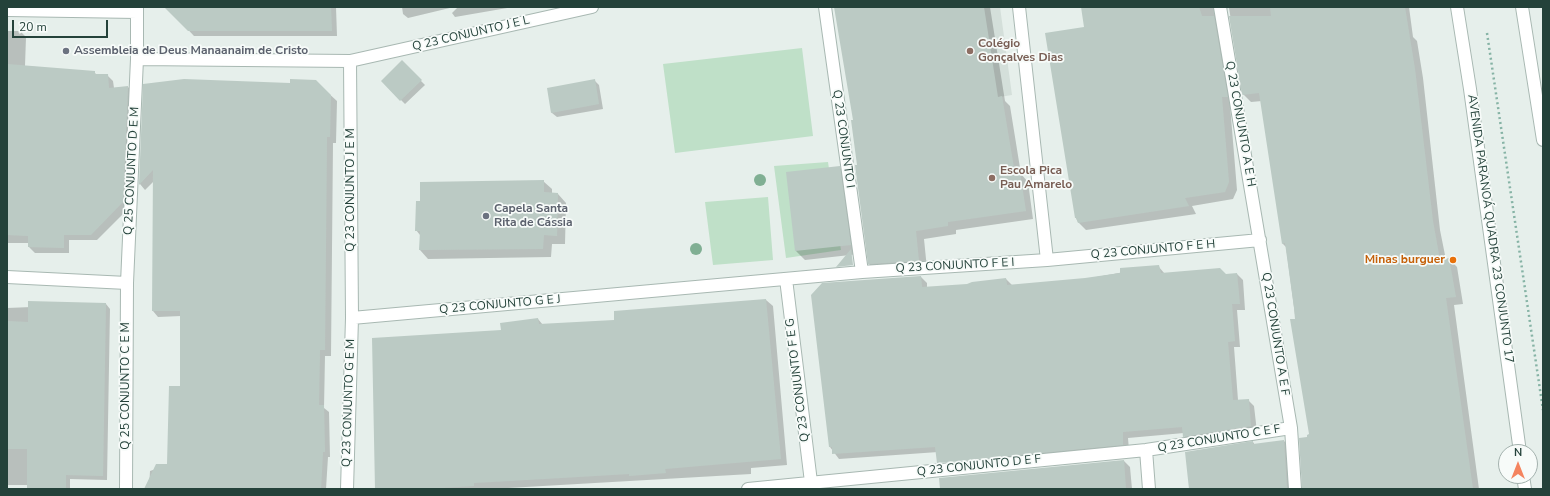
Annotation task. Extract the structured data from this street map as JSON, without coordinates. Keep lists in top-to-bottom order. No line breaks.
{"streets":{"street":["Q 23 CONJUNTO J E L","Q 23 CONJUNTO A E H","Q 23 CONJUNTO I","Q 25 CONJUNTO D E M","Q 23 CONJUNTO J E M","AVENIDA PARANOÁ QUADRA 23 CONJUNTO 17","Q 23 CONJUNTO F E H","Q 23 CONJUNTO F E I","Q 23 CONJUNTO G E J","Q 23 CONJUNTO A E F","Q 23 CONJUNTO F E G","Q 25 CONJUNTO C E M","Q 23 CONJUNTO G E M","Q 23 CONJUNTO C E F","Q 23 CONJUNTO D E F"]},"crossings":[["Q 23 CONJUNTO J E L","Q 25 CONJUNTO D E M"],["Q 23 CONJUNTO J E L","Q 23 CONJUNTO J E M"],["Q 23 CONJUNTO A E H","Q 23 CONJUNTO F E H"],["Q 23 CONJUNTO A E H","Q 23 CONJUNTO A E F"],["Q 23 CONJUNTO I","Q 23 CONJUNTO F E I"],["Q 25 CONJUNTO D E M","Q 25 CONJUNTO C E M"],["Q 23 CONJUNTO J E M","Q 23 CONJUNTO G E J"],["Q 23 CONJUNTO J E M","Q 23 CONJUNTO G E M"],["Q 23 CONJUNTO F E H","Q 23 CONJUNTO F E I"],["Q 23 CONJUNTO F E H","Q 23 CONJUNTO A E F"],["Q 23 CONJUNTO F E I","Q 23 CONJUNTO G E J"],["Q 23 CONJUNTO F E I","Q 23 CONJUNTO F E G"],["Q 23 CONJUNTO G E J","Q 23 CONJUNTO F E G"],["Q 23 CONJUNTO G E J","Q 23 CONJUNTO G E M"],["Q 23 CONJUNTO A E F","Q 23 CONJUNTO C E F"],["Q 23 CONJUNTO F E G","Q 23 CONJUNTO D E F"],["Q 23 CONJUNTO C E F","Q 23 CONJUNTO D E F"]],"places":["Assembleia de Deus Manaanaim de Cristo","Colégio Gonçalves Dias","Escola Pica Pau Amarelo","Capela Santa Rita de Cássia","Minas burguer"],"scale_bar":"20 m","north":"top"}
